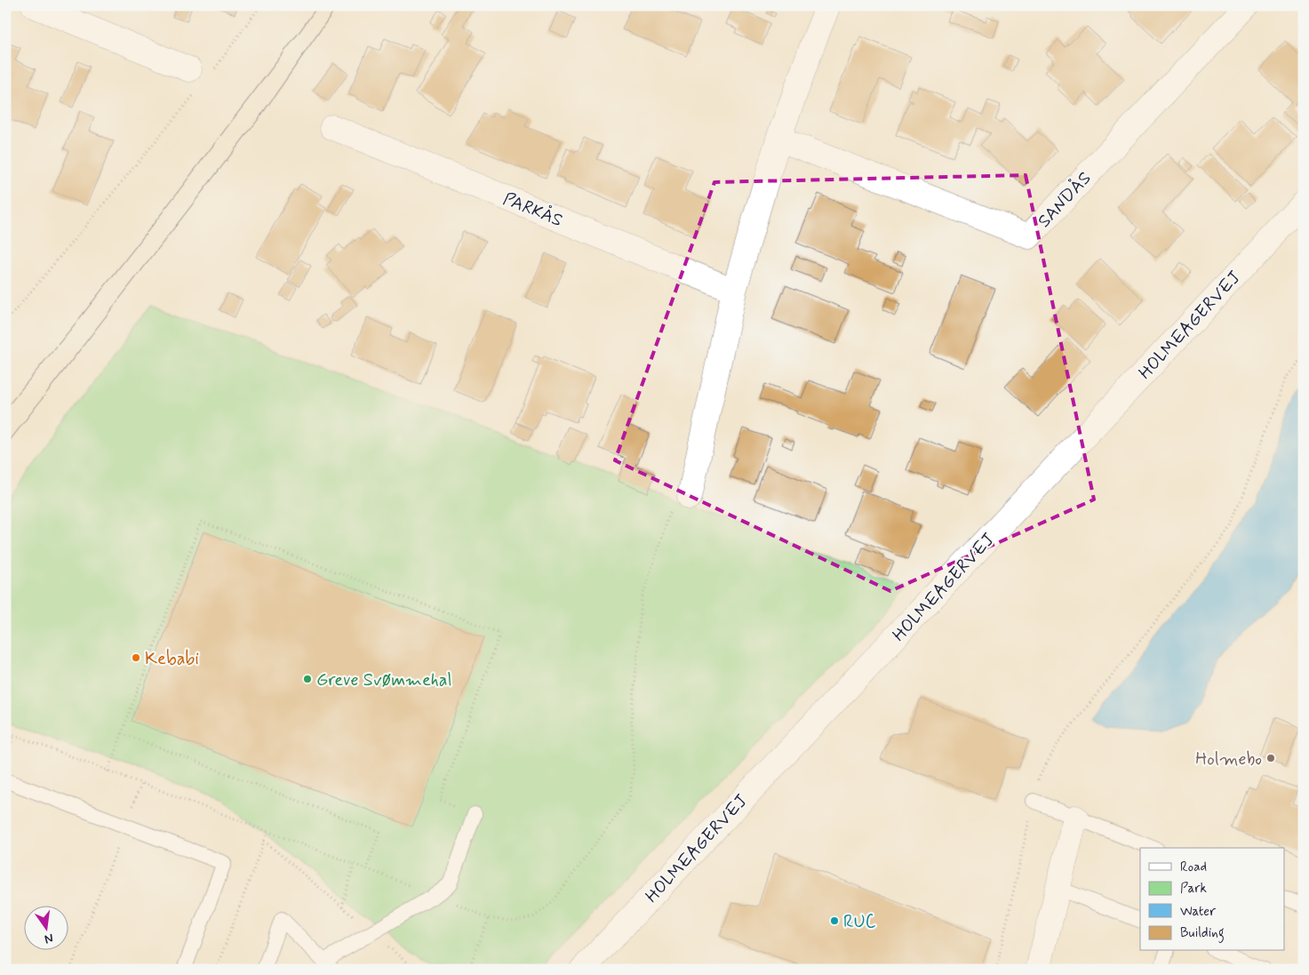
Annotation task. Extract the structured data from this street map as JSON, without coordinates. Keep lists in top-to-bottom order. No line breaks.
{"streets":{"street":["SANDÅS","PARKÅS","HOLMEAGERVEJ"]},"places":["Kebabi","Greve Svømmehal","Holmebo","RUC"],"legend":["Road","Park","Water","Building"],"north":"bottom"}
